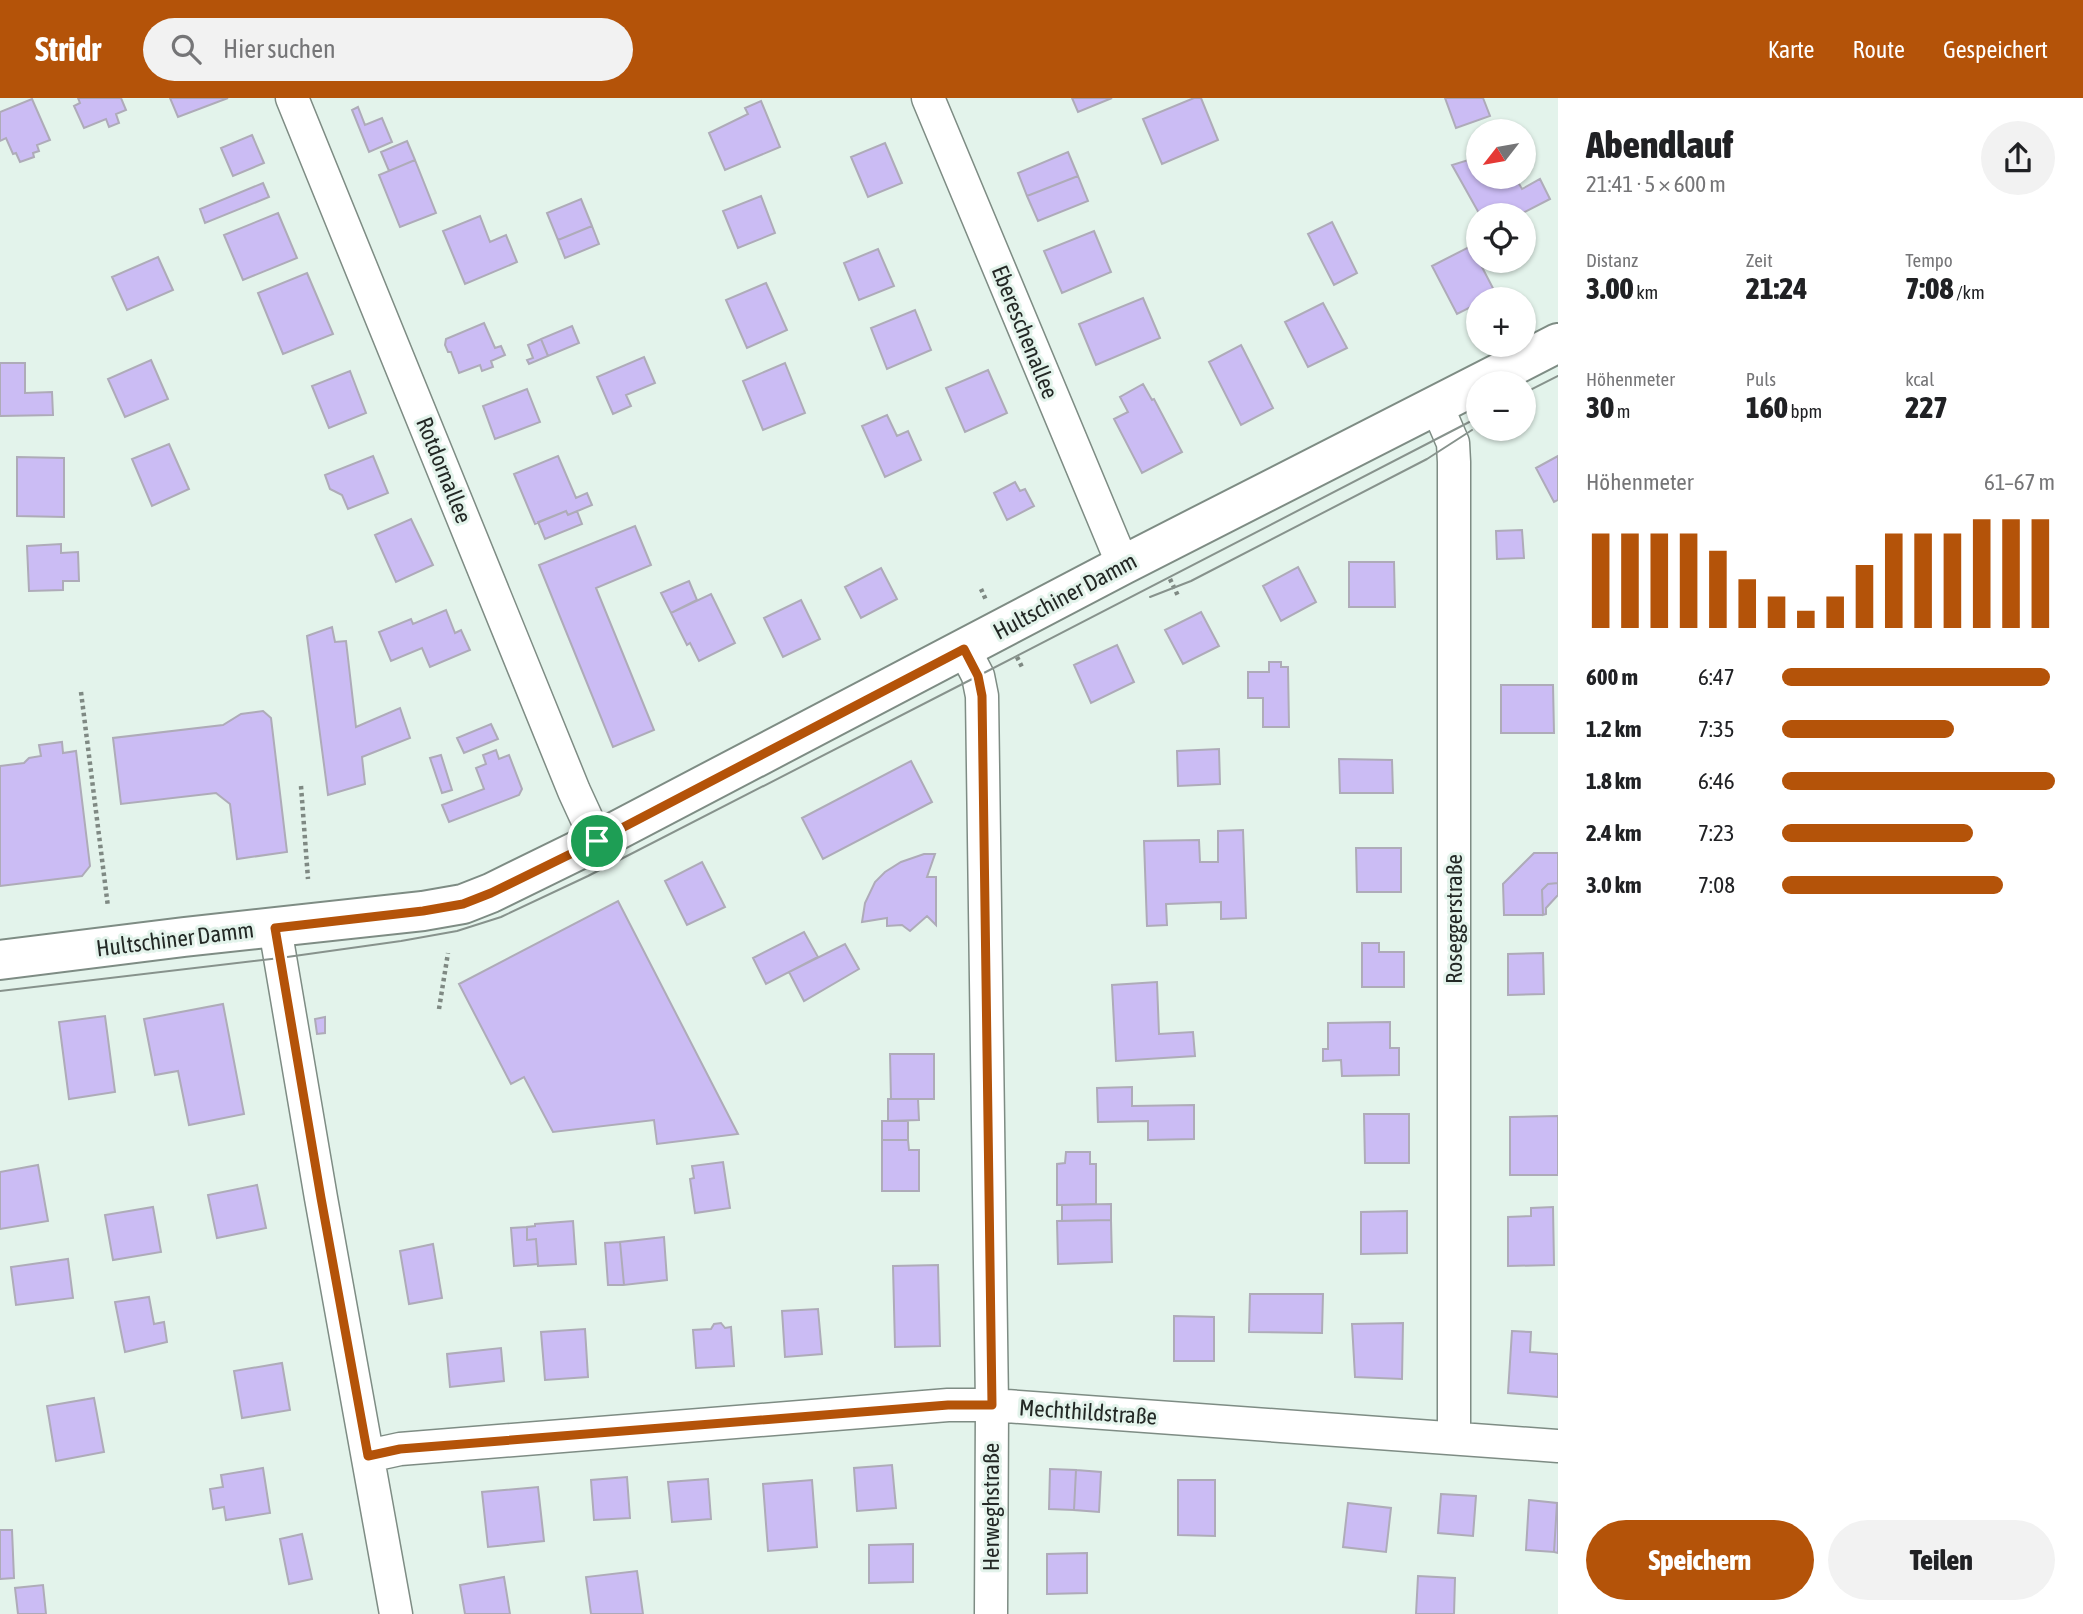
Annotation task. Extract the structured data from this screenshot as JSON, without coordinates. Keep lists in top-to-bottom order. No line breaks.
{"streets":{"main road":["Hultschiner Damm"],"street":["Ebereschenallee","Rotdornallee","Roseggerstraße","Mechthildstraße","Herweghstraße"]},"crossings":[["Ebereschenallee","Hultschiner Damm"],["Rotdornallee","Hultschiner Damm"],["Hultschiner Damm","Roseggerstraße"],["Hultschiner Damm","Herweghstraße"],["Roseggerstraße","Mechthildstraße"],["Mechthildstraße","Herweghstraße"]],"north":"bottom left","page":{"header":"Stridr","search":"Hier suchen","nav":["Karte","Route","Gespeichert"],"heading":["Abendlauf","21:41 · 5 × 600 m"],"map_buttons":["+","−"],"stats":[["Distanz","3.00 km"],["Zeit","21:24"],["Tempo","7:08 /km"],["Höhenmeter","30 m"],["Puls","160 bpm"],["kcal","227"]],"chart":["Höhenmeter","61–67 m"],"list":[{"name":"600 m","note":"6:47"},{"name":"1.2 km","note":"7:35"},{"name":"1.8 km","note":"6:46"},{"name":"2.4 km","note":"7:23"},{"name":"3.0 km","note":"7:08"}],"buttons":["Speichern","Teilen"]}}
